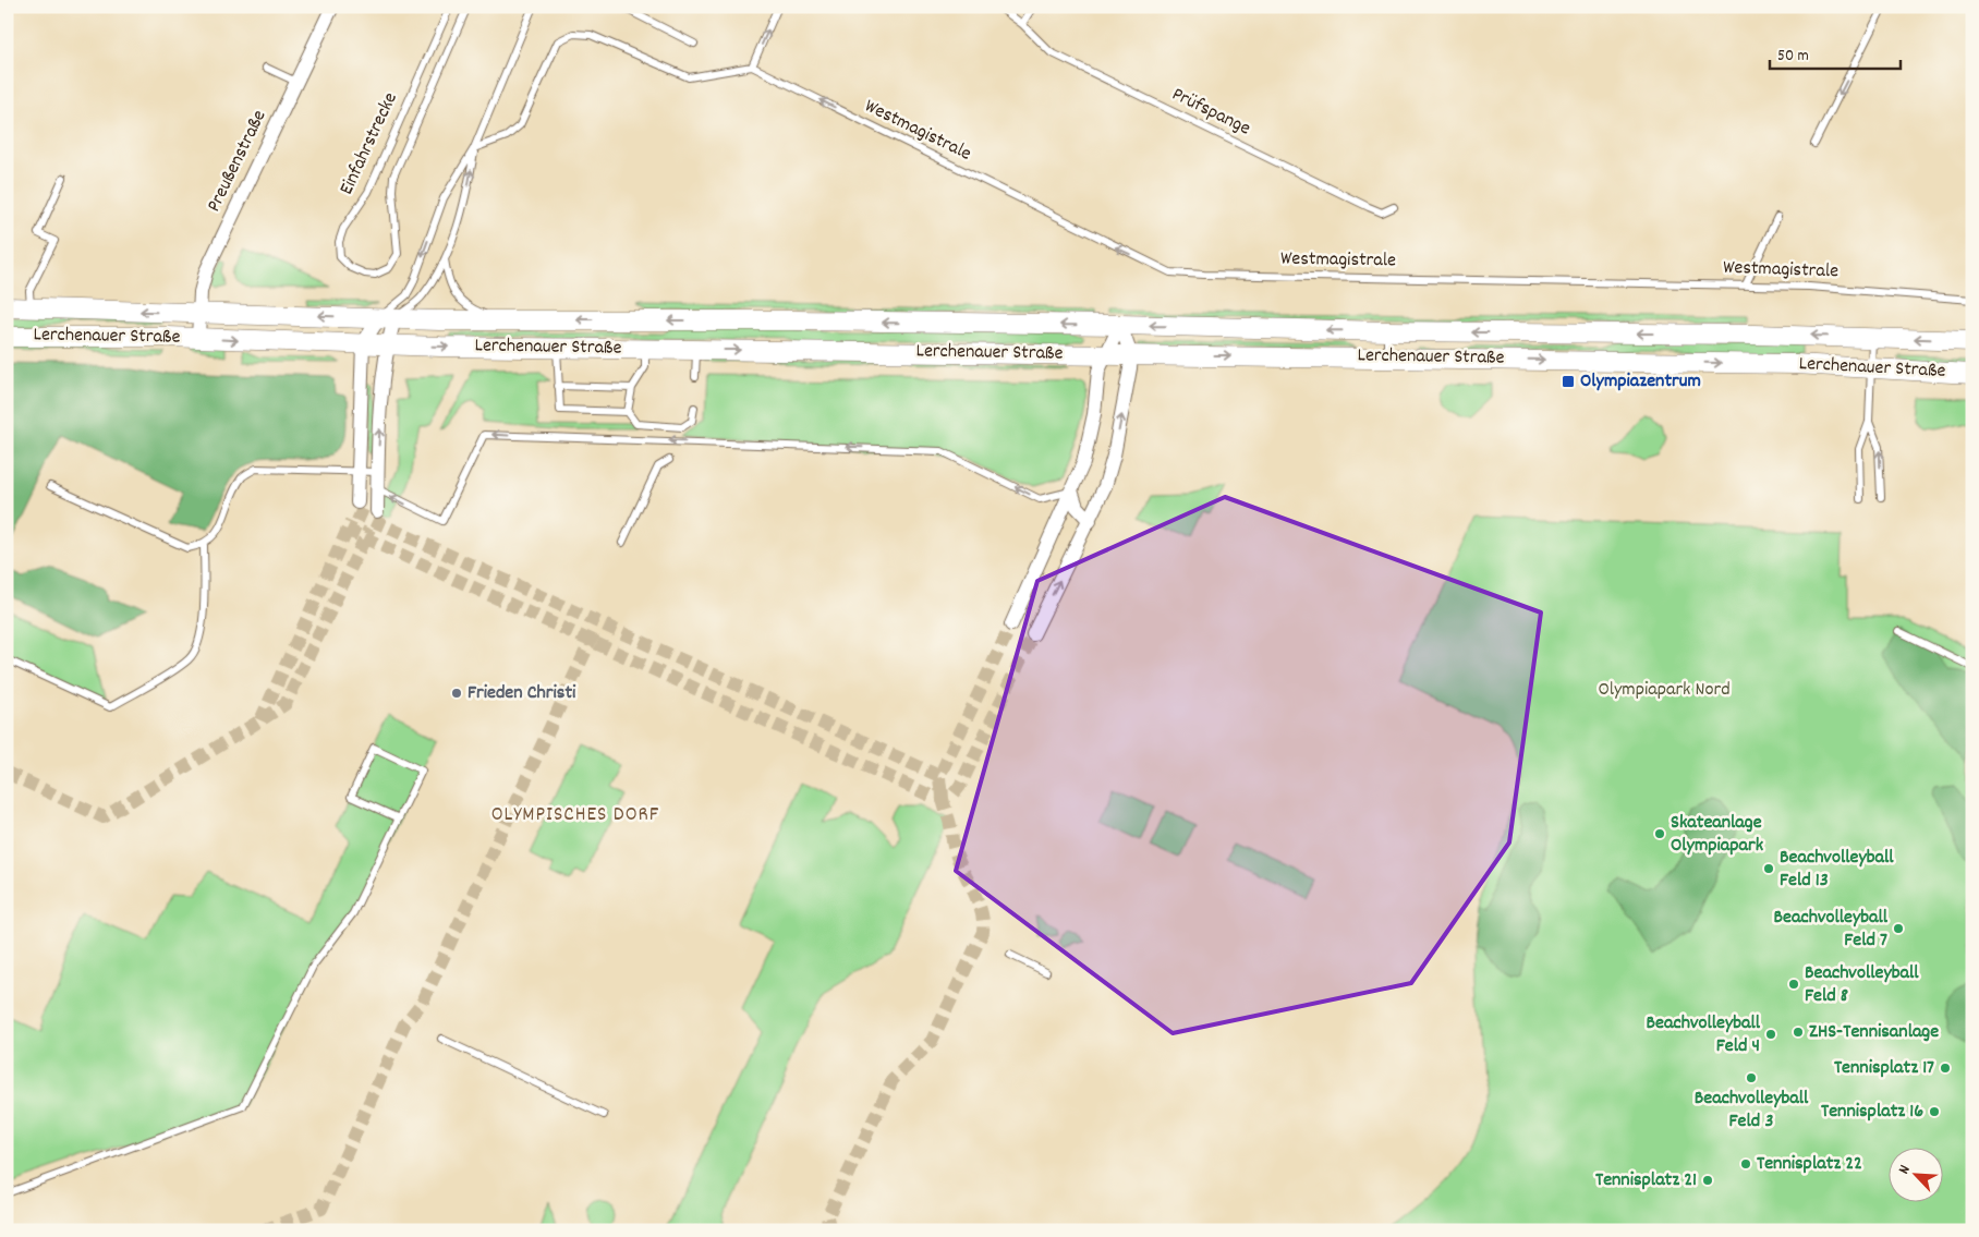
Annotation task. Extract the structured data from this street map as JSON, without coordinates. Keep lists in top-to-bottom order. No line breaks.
{"streets":{"main road":["Lerchenauer Straße"],"street":["Preußenstraße"],"lane":["Prüfspange","Westmagistrale","Einfahrstrecke"]},"crossings":[["Preußenstraße","Lerchenauer Straße"]],"one_way":["Westmagistrale"],"districts":["OLYMPISCHES DORF"],"parks":["Olympiapark Nord"],"places":{"transit":["Olympiazentrum"],"other":["Frieden Christi","Skateanlage Olympiapark","Beachvolleyball Feld 13","Beachvolleyball Feld 7","Beachvolleyball Feld 8","ZHS-Tennisanlage","Beachvolleyball Feld 4","Tennisplatz 17","Beachvolleyball Feld 3","Tennisplatz 16","Tennisplatz 22","Tennisplatz 21"]},"scale_bar":"50 m","north":"top left"}
